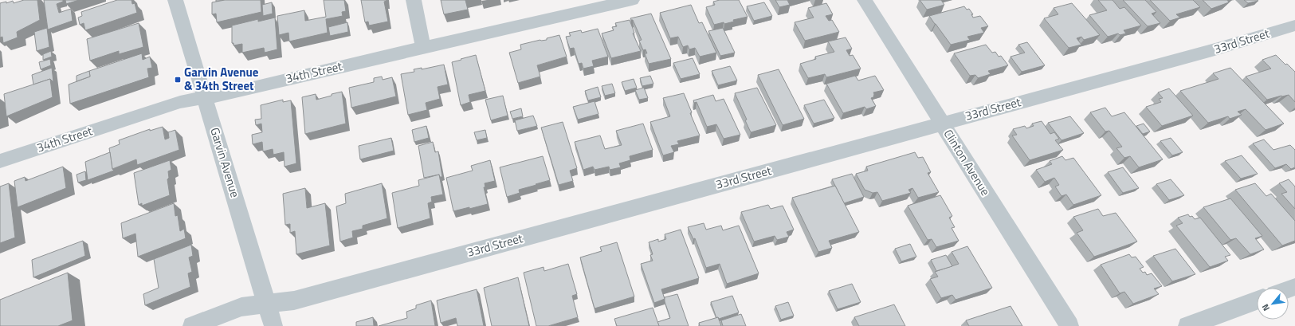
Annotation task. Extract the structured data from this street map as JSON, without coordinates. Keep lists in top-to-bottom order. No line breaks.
{"streets":{"street":["33rd Street","34th Street","Garvin Avenue","Clinton Avenue"]},"crossings":[["33rd Street","Garvin Avenue"],["33rd Street","Clinton Avenue"],["34th Street","Garvin Avenue"]],"places":{"transit":["Garvin Avenue & 34th Street"]},"north":"bottom left"}
